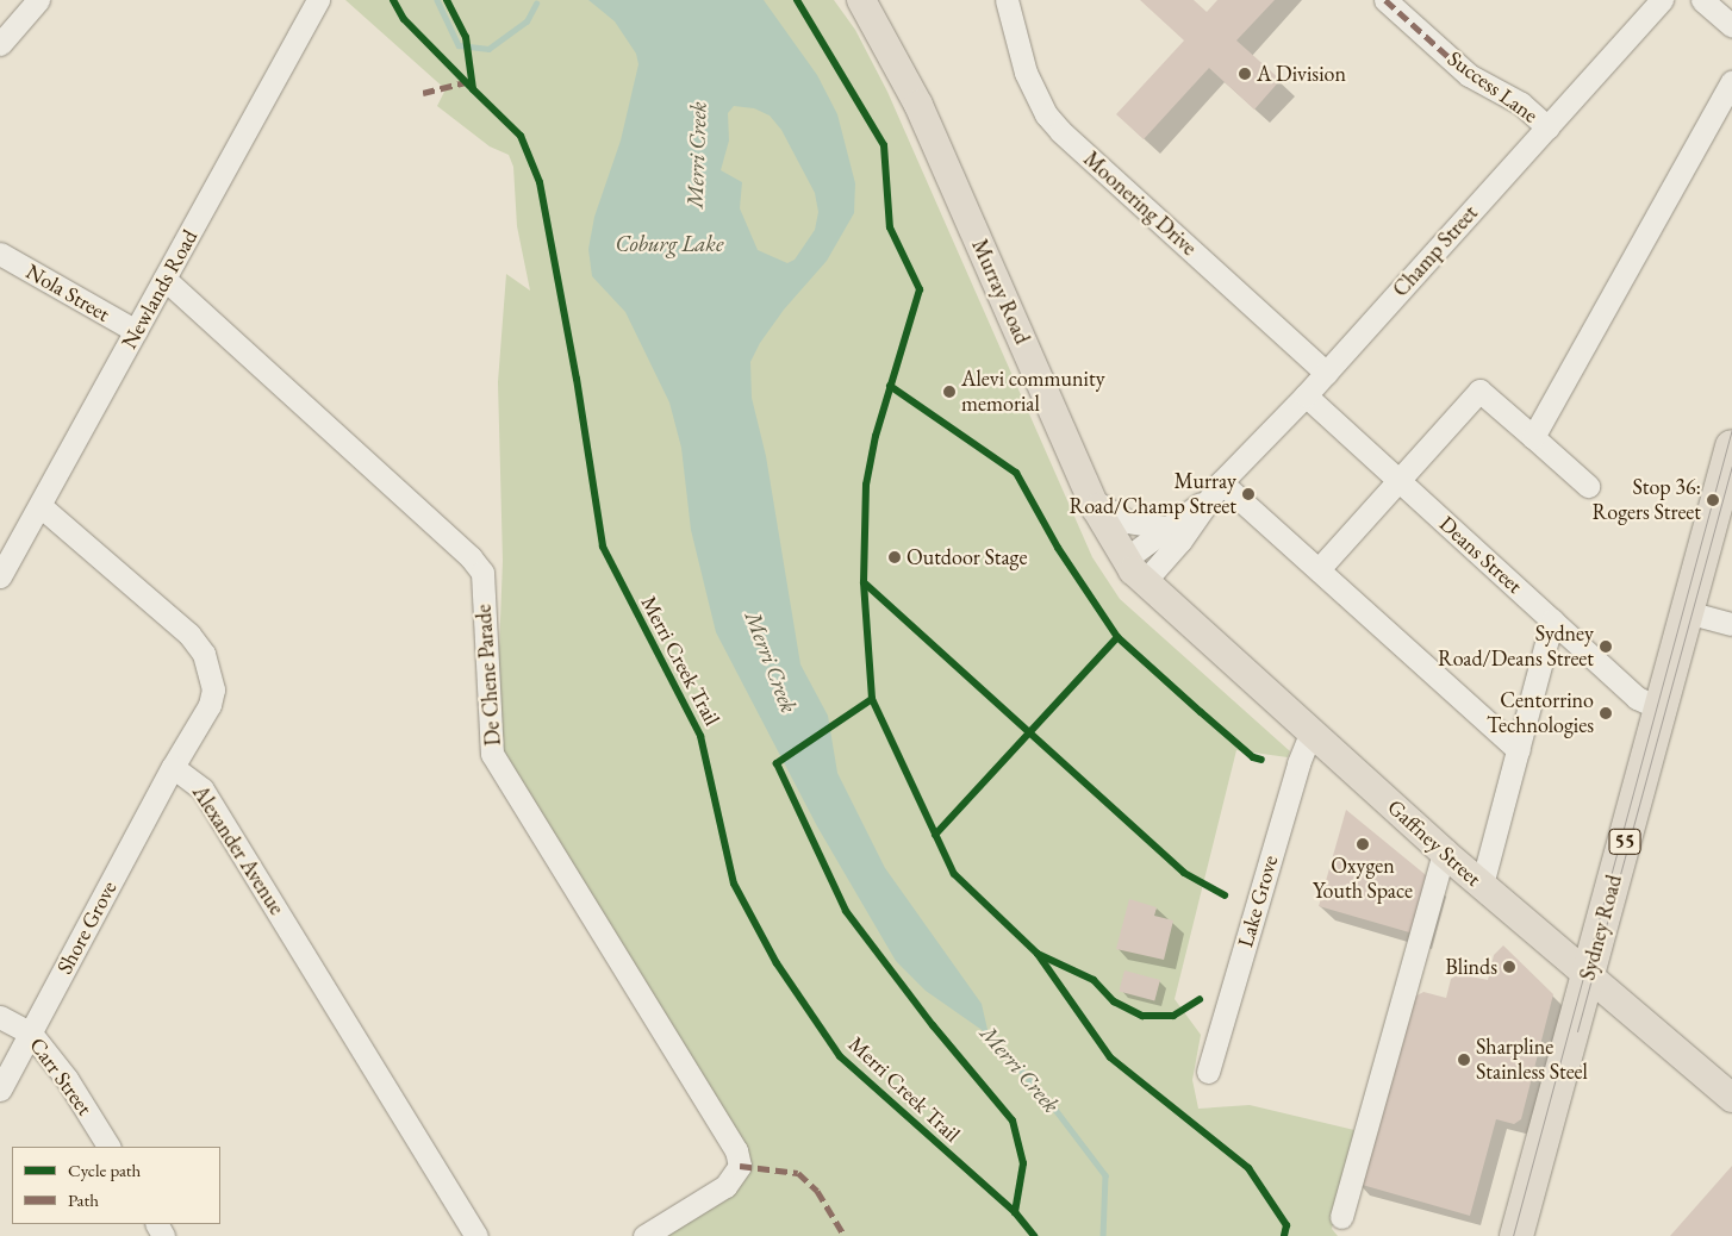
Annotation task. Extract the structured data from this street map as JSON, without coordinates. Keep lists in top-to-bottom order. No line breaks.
{"streets":{"highway":["55","Sydney Road"],"main road":["Murray Road","Gaffney Street"],"street":["Success Lane","Moonering Drive","Champ Street","Newlands Road","Nola Street","Deans Street","De Chene Parade","Alexander Avenue","Lake Grove","Shore Grove","Carr Street"],"cycle path":["Merri Creek Trail"]},"crossings":[["Success Lane","Champ Street"],["Moonering Drive","Champ Street"],["Champ Street","Murray Road"],["Champ Street","Deans Street"],["Champ Street","Gaffney Street"],["Newlands Road","Nola Street"],["Newlands Road","De Chene Parade"],["Murray Road","Gaffney Street"],["Deans Street","Sydney Road"],["Gaffney Street","Lake Grove"],["Gaffney Street","Sydney Road"],["Alexander Avenue","Shore Grove"],["Shore Grove","Carr Street"]],"water":["Merri Creek","Coburg Lake"],"places":["A Division","Alevi community memorial","Murray Road/Champ Street","Stop 36: Rogers Street","Outdoor Stage","Sydney Road/Deans Street","Centorrino Technologies","Oxygen Youth Space","Blinds","Sharpline Stainless Steel"],"legend":["Cycle path","Path"]}
